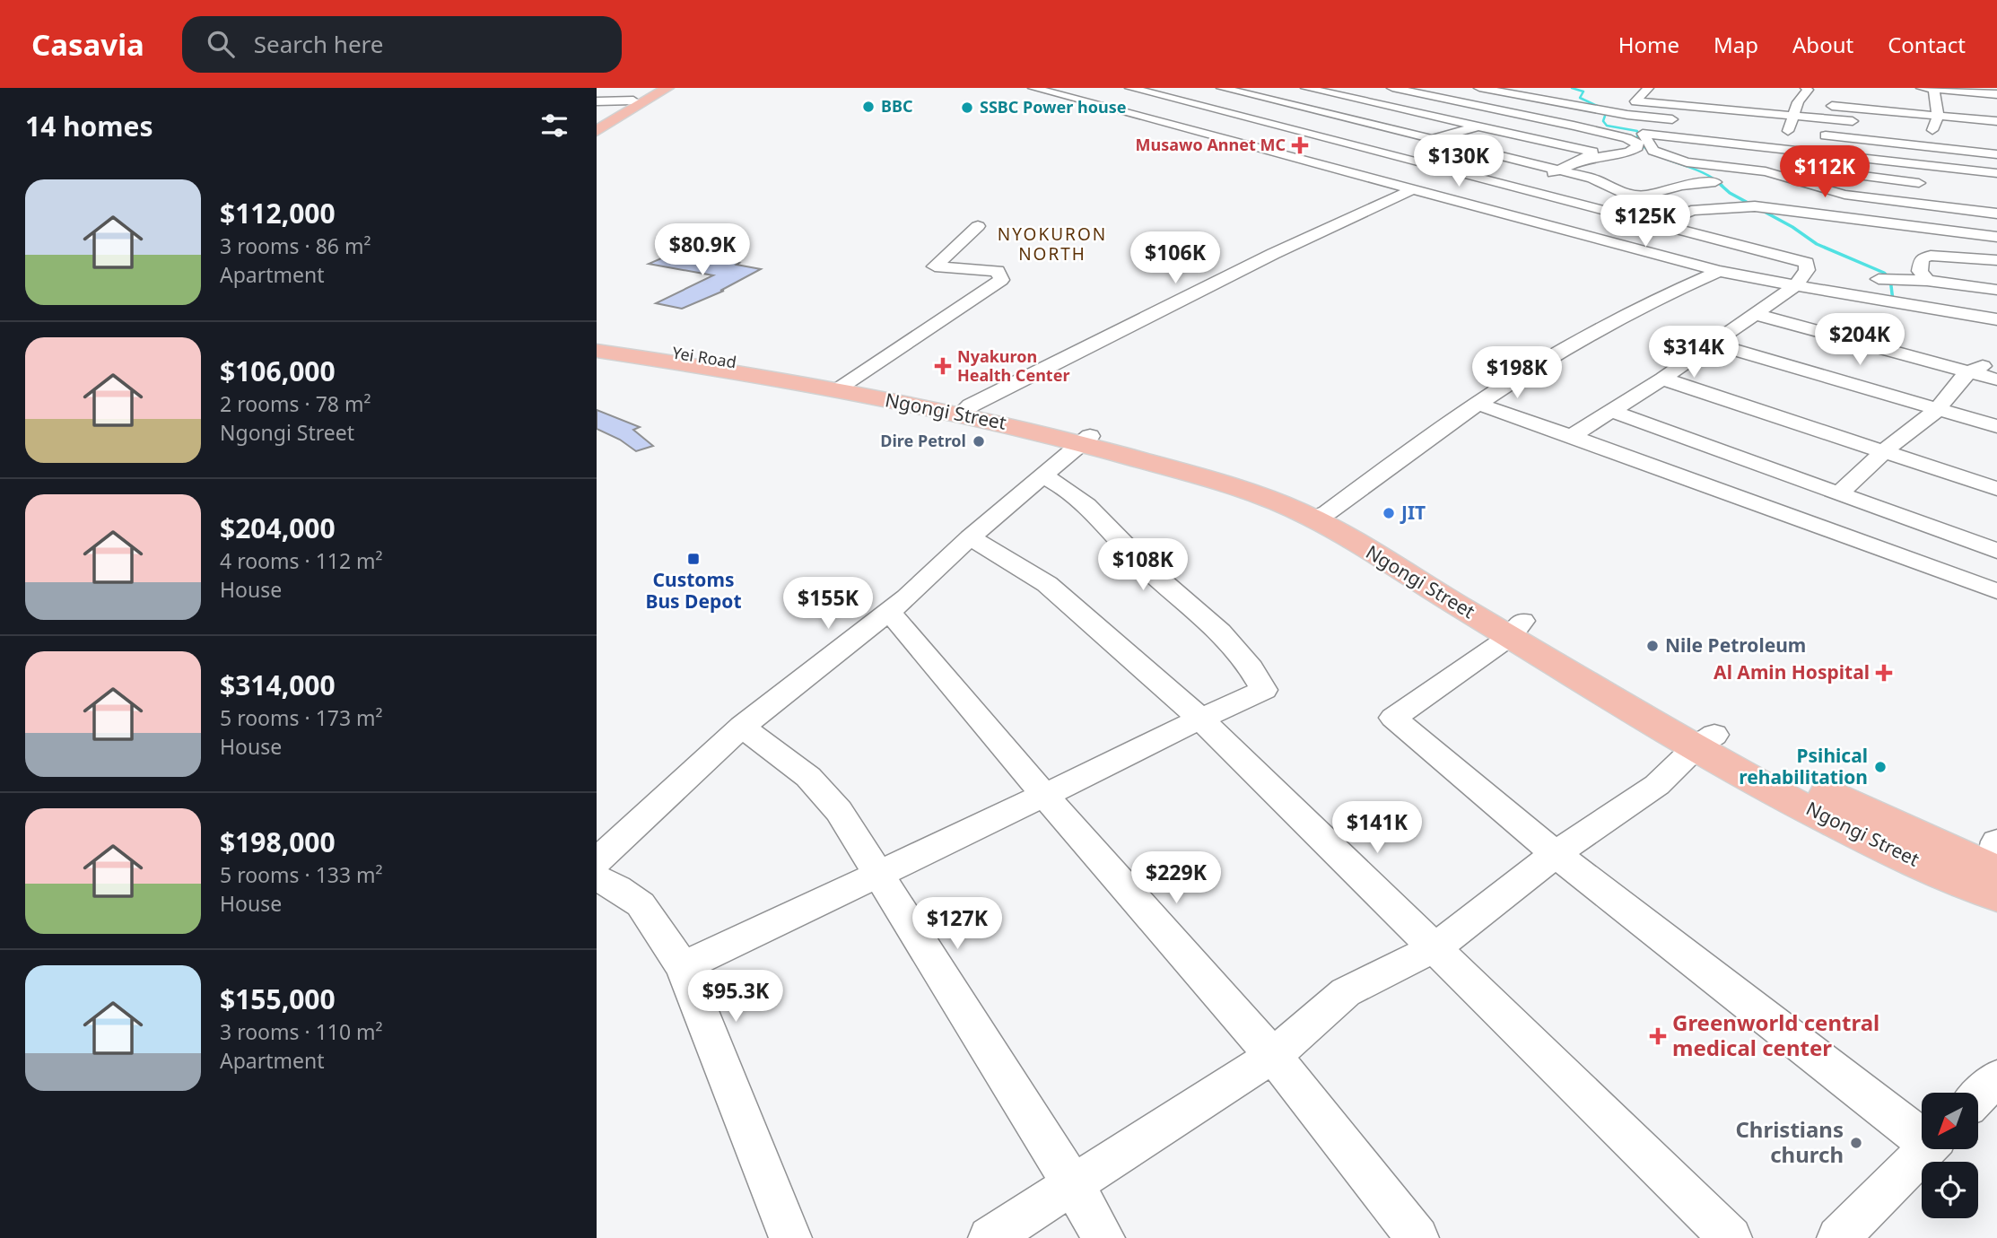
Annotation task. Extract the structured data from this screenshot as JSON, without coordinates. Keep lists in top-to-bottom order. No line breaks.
{"streets":{"main road":["Yei Road","Ngongi Street"]},"crossings":[["Yei Road","Ngongi Street"]],"districts":["NYOKURON NORTH"],"places":{"other":["BBC","SSBC Power house","Dire Petrol","JIT","Nile Petroleum","Psihical rehabilitation","Christians church"],"health":["Musawo Annet MC","Nyakuron Health Center","Al Amin Hospital","Greenworld central medical center"],"transit":["Customs Bus Depot"]},"north":"bottom left","page":{"header":"Casavia","search":"Search here","nav":["Home","Map","About","Contact"],"heading":"14 homes","price":["$130K","$112K","$125K","$80.9K","$106K","$204K","$314K","$198K","$108K","$155K","$141K","$229K","$127K","$95.3K"],"list":[{"name":"$112,000","note":"3 rooms · 86 m² · Apartment"},{"name":"$106,000","note":"2 rooms · 78 m² · Ngongi Street"},{"name":"$204,000","note":"4 rooms · 112 m² · House"},{"name":"$314,000","note":"5 rooms · 173 m² · House"},{"name":"$198,000","note":"5 rooms · 133 m² · House"},{"name":"$155,000","note":"3 rooms · 110 m² · Apartment"}]}}
